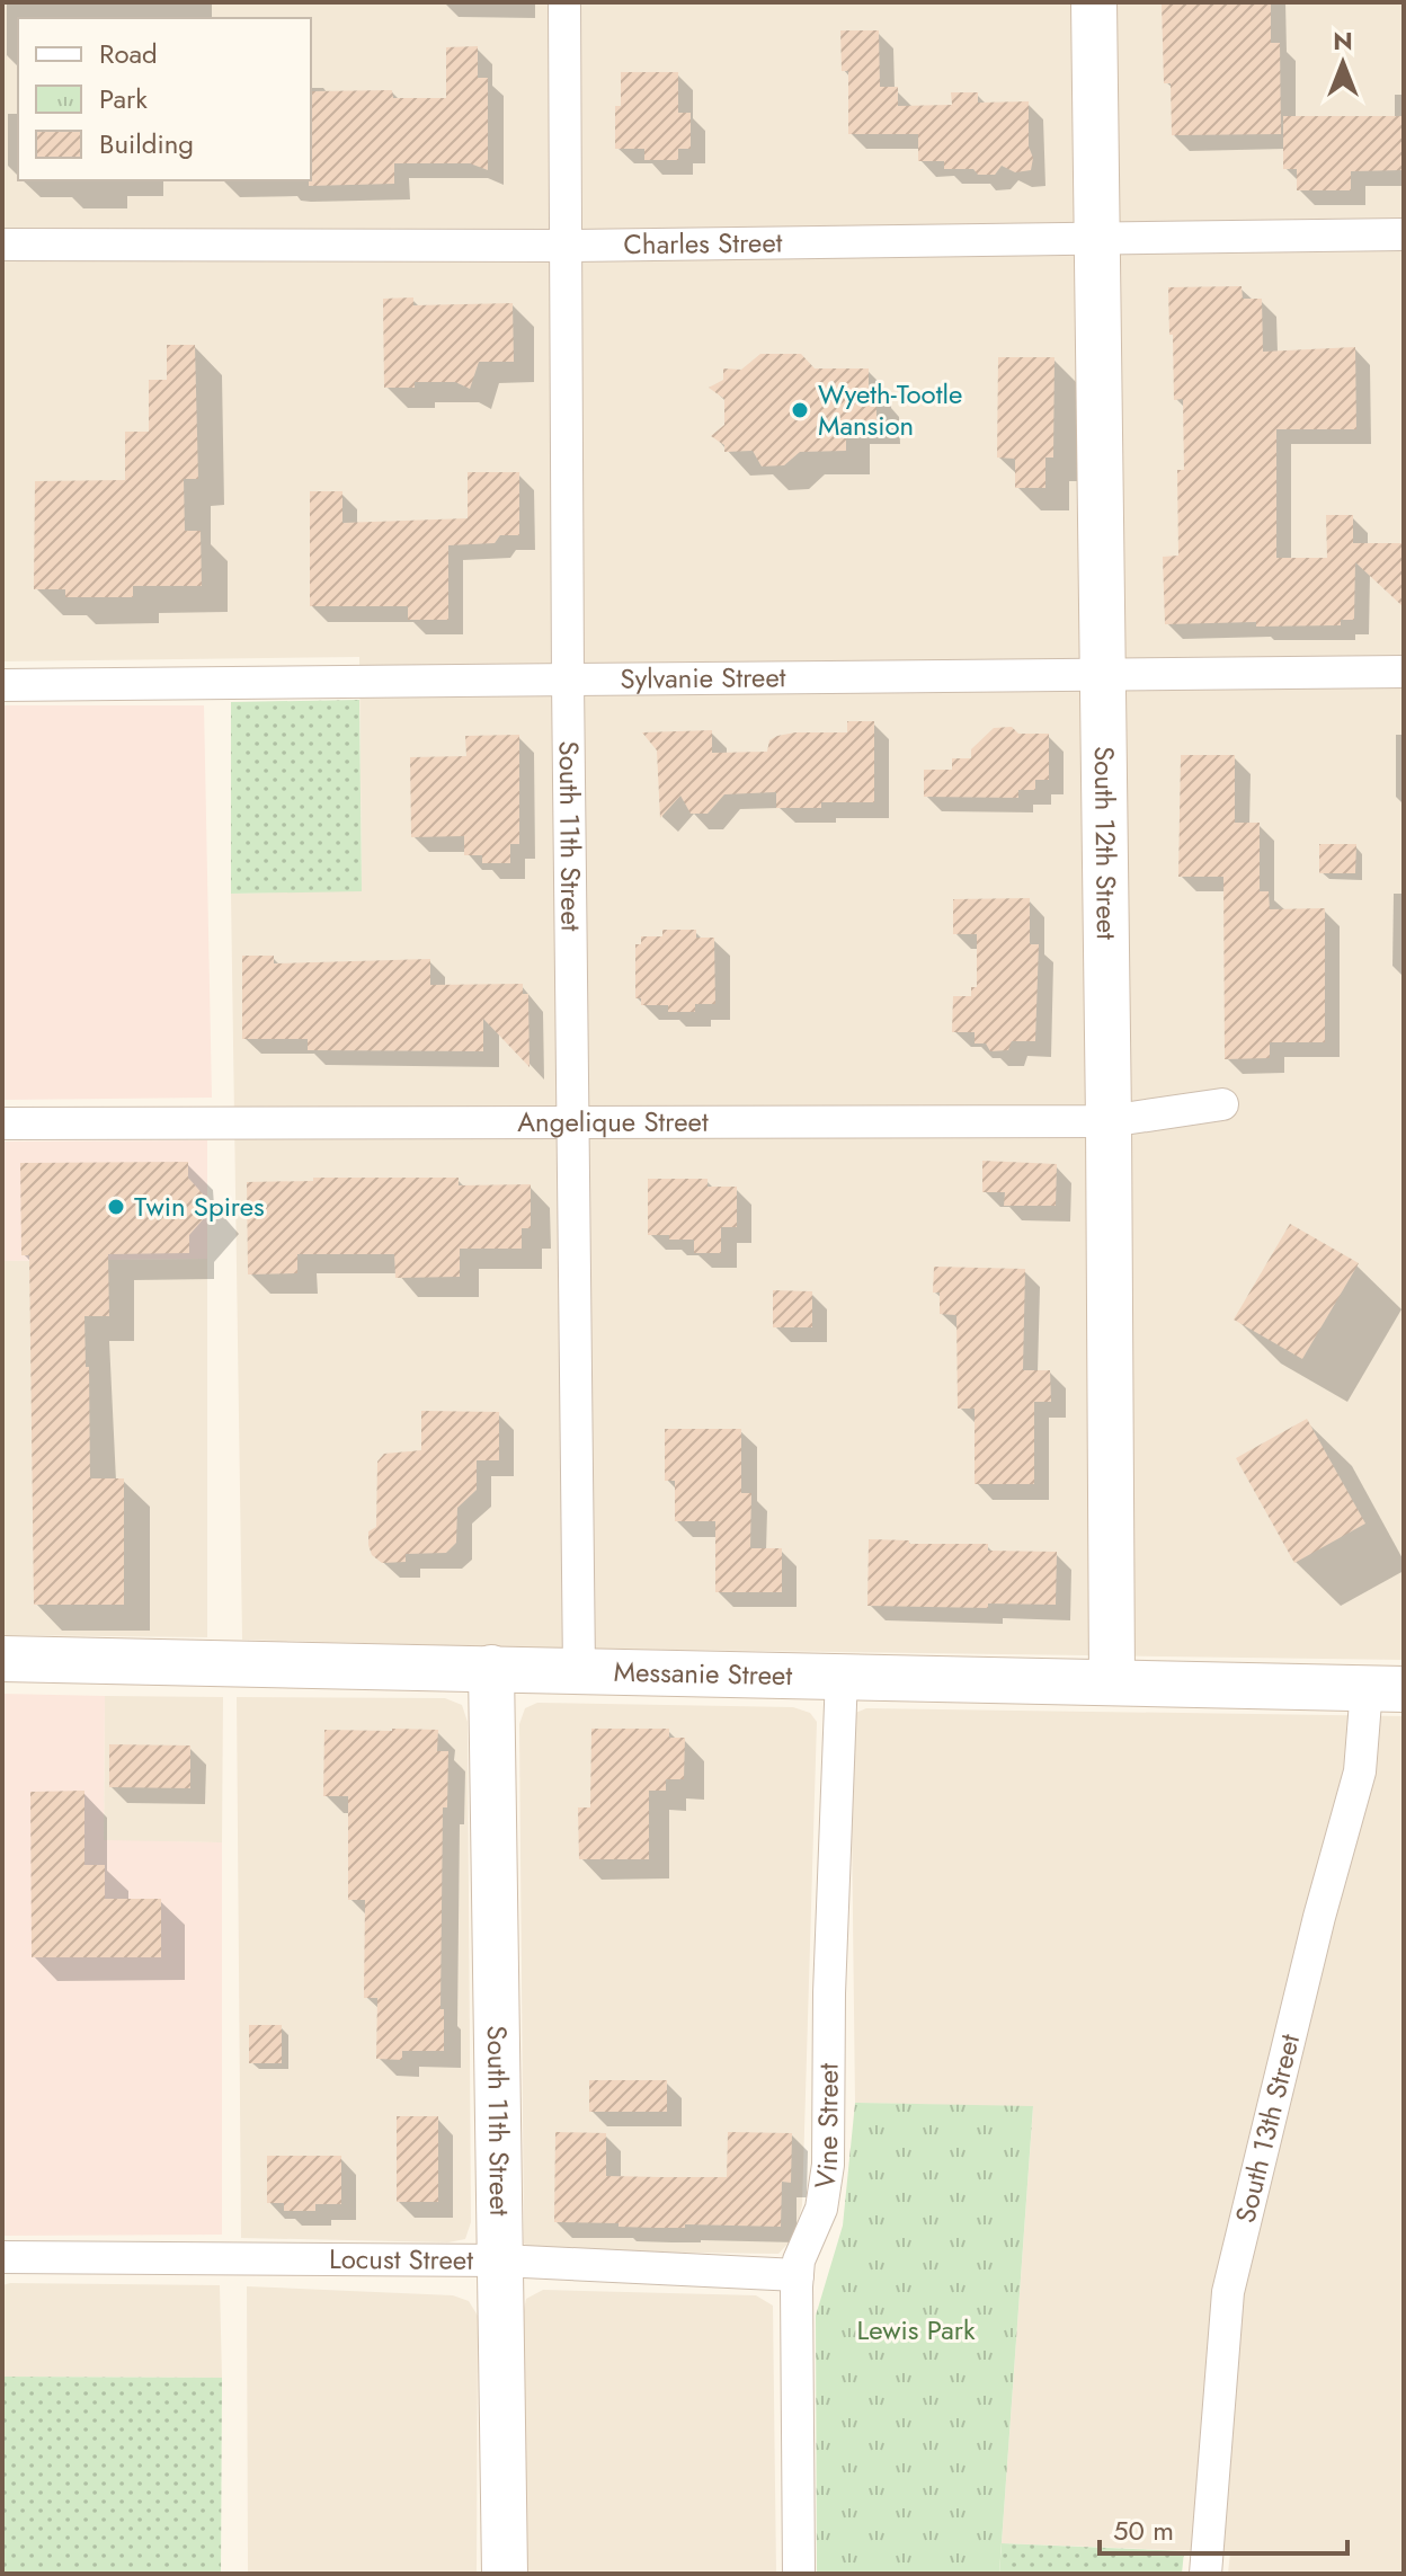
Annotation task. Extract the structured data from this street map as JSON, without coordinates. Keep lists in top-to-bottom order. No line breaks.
{"streets":{"street":["Charles Street","Sylvanie Street","South 11th Street","South 12th Street","Angelique Street","Messanie Street","Vine Street","South 13th Street","Locust Street"]},"crossings":[["Charles Street","South 11th Street"],["Charles Street","South 12th Street"],["Sylvanie Street","South 11th Street"],["Sylvanie Street","South 12th Street"],["South 11th Street","Angelique Street"],["South 11th Street","Messanie Street"],["South 11th Street","Locust Street"],["South 12th Street","Angelique Street"],["South 12th Street","Messanie Street"],["Messanie Street","Vine Street"],["Messanie Street","South 13th Street"],["Vine Street","Locust Street"]],"parks":["Lewis Park"],"places":["Wyeth-Tootle Mansion","Twin Spires"],"legend":["Road","Park","Building"],"scale_bar":"50 m","north":"top"}
